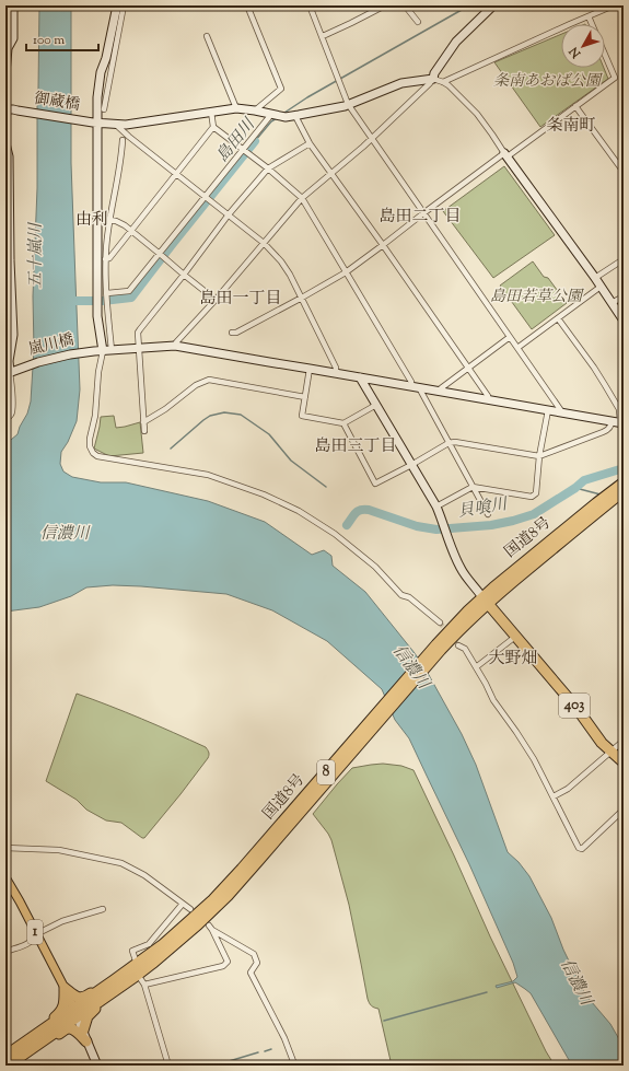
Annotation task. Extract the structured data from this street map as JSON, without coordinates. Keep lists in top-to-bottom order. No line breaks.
{"streets":{"highway":["国道8号","403","8"],"main road":["1"],"street":["御蔵橋","嵐川橋"]},"crossings":[["国道8号","403"],["国道8号","1"]],"districts":["条南町","島田二丁目","由利","島田一丁目","島田三丁目","大野畑"],"water":["島田川","五十嵐川","貝喰川","信濃川"],"parks":["条南あおば公園","島田若草公園"],"scale_bar":"100 m","north":"bottom left"}
